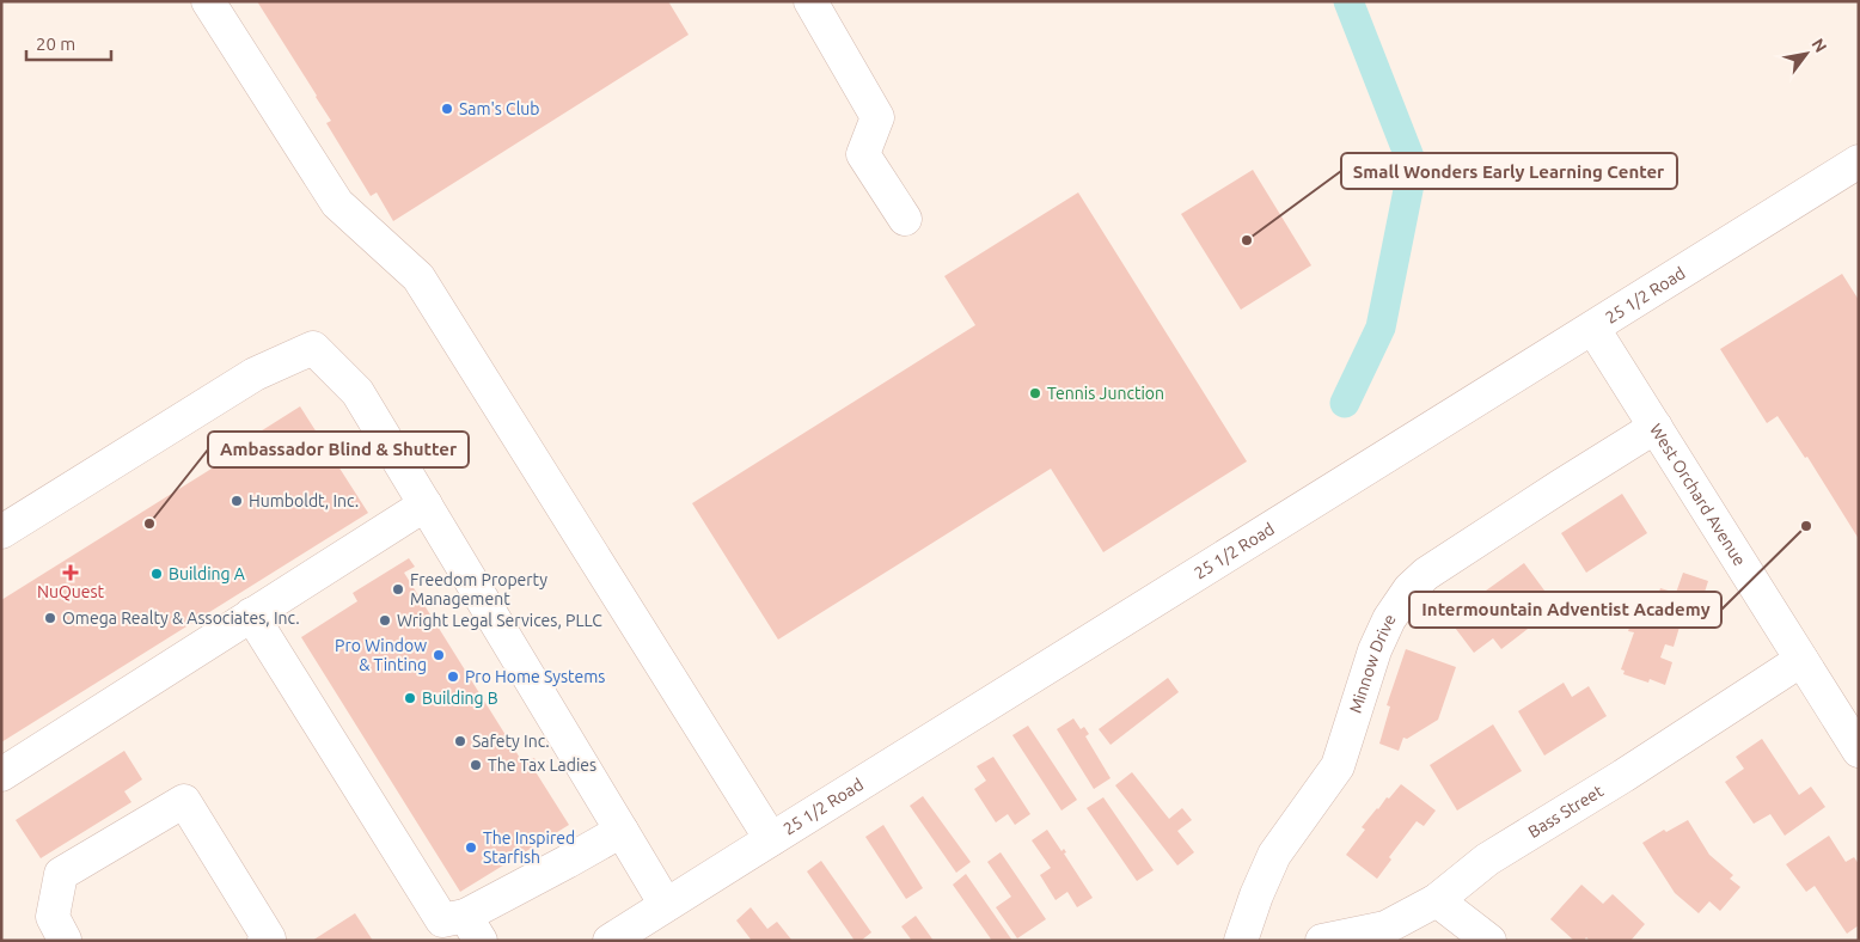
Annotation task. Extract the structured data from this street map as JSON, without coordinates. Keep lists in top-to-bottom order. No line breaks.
{"streets":{"street":["25 1/2 Road","West Orchard Avenue","Minnow Drive","Bass Street"]},"crossings":[["25 1/2 Road","West Orchard Avenue"],["West Orchard Avenue","Minnow Drive"],["West Orchard Avenue","Bass Street"]],"places":{"other":["Sam's Club","Small Wonders Early Learning Center","Tennis Junction","Humboldt, Inc.","Ambassador Blind & Shutter","Intermountain Adventist Academy","Building A","Freedom Property Management","Omega Realty & Associates, Inc.","Wright Legal Services, PLLC","Pro Window & Tinting","Pro Home Systems","Building B","Safety Inc.","The Tax Ladies","The Inspired Starfish"],"health":["NuQuest"]},"scale_bar":"20 m","north":"top right"}
